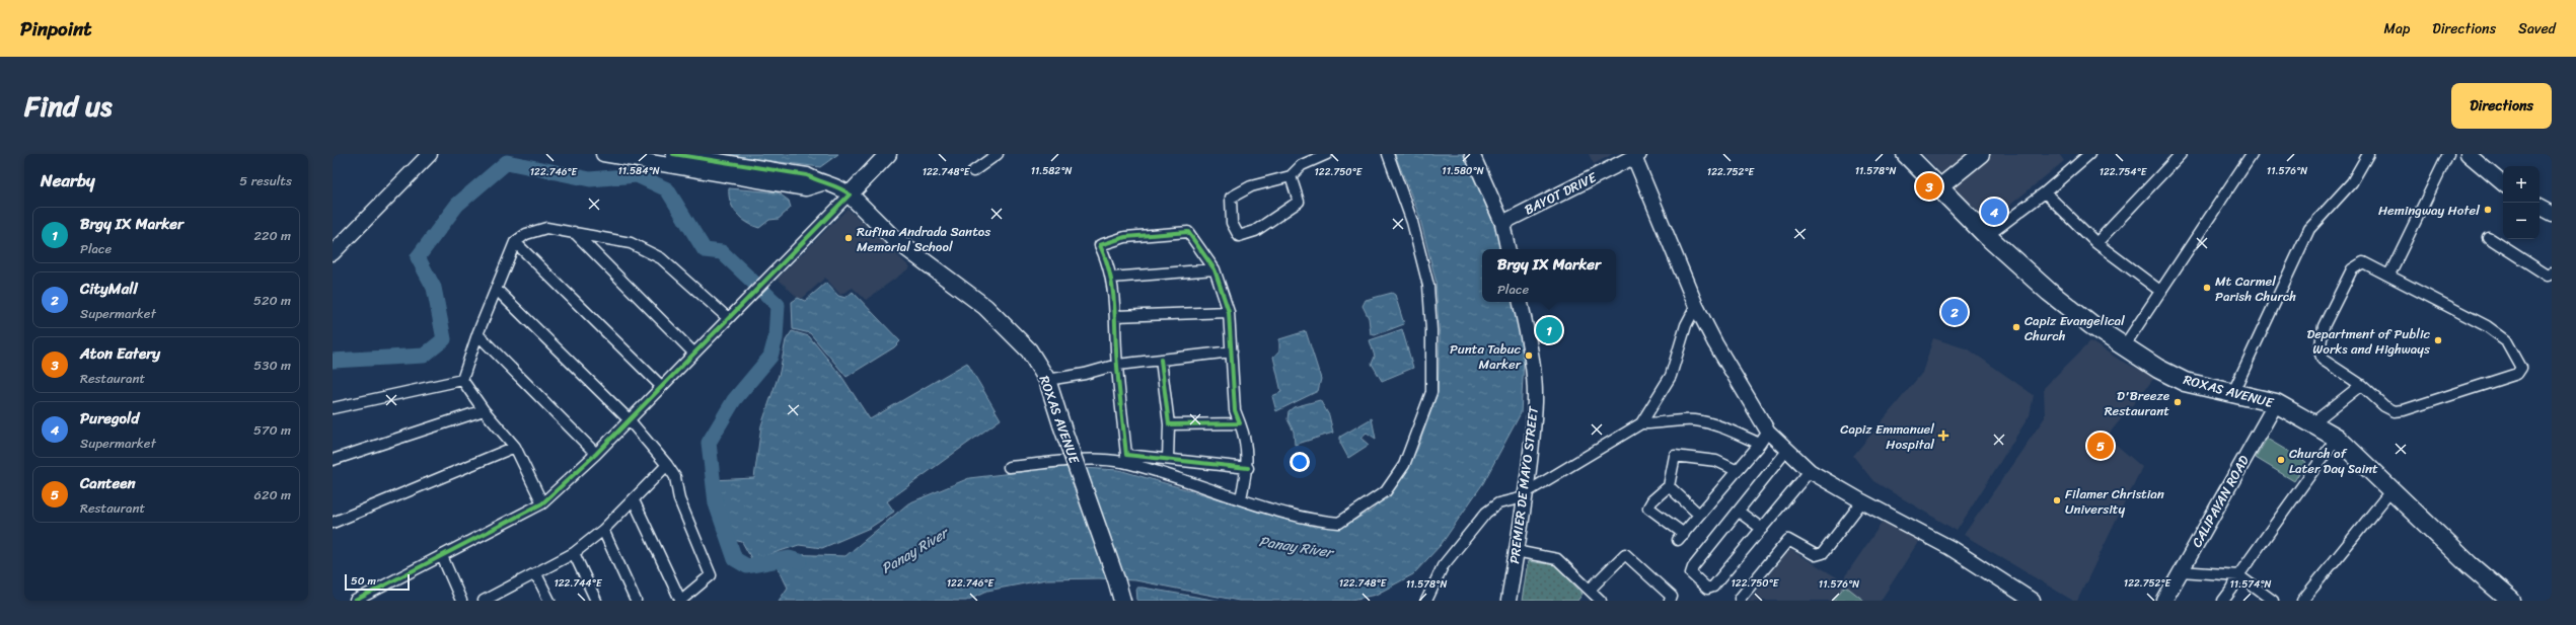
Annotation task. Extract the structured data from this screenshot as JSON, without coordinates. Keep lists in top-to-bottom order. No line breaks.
{"streets":{"highway":["ROXAS AVENUE"],"street":["BAYOT DRIVE","PREMIER DE MAYO STREET","CALIPAYAN ROAD"]},"crossings":[["ROXAS AVENUE","CALIPAYAN ROAD"]],"water":["Panay River"],"places":{"other":["Hemingway Hotel","Rufina Andrada Santos Memorial School","Mt Carmel Parish Church","Capiz Evangelical Church","Department of Public Works and Highways","Punta Tabuc Marker","D'Breeze Restaurant","Church of Later Day Saint","Filamer Christian University"],"health":["Capiz Emmanuel Hospital"]},"scale_bar":"50 m","page":{"header":"Pinpoint","nav":["Map","Directions","Saved"],"title":"Find us","buttons":"Directions","heading":["Nearby","5 results"],"map_buttons":["+","−"],"pins":["3","4","2","1","5"],"list":[{"mark":"1","name":"Brgy IX Marker","note":"Place","value":"220 m"},{"mark":"2","name":"CityMall","note":"Supermarket","value":"520 m"},{"mark":"3","name":"Aton Eatery","note":"Restaurant","value":"530 m"},{"mark":"4","name":"Puregold","note":"Supermarket","value":"570 m"},{"mark":"5","name":"Canteen","note":"Restaurant","value":"620 m"}],"popup":["Brgy IX Marker","Place"],"scale":"50 m"},"coordinates":["11.584°N","11.582°N","11.580°N","11.578°N","11.576°N","122.754°E","122.746°E","122.748°E","122.750°E","122.752°E","122.744°E","11.574°N"]}
